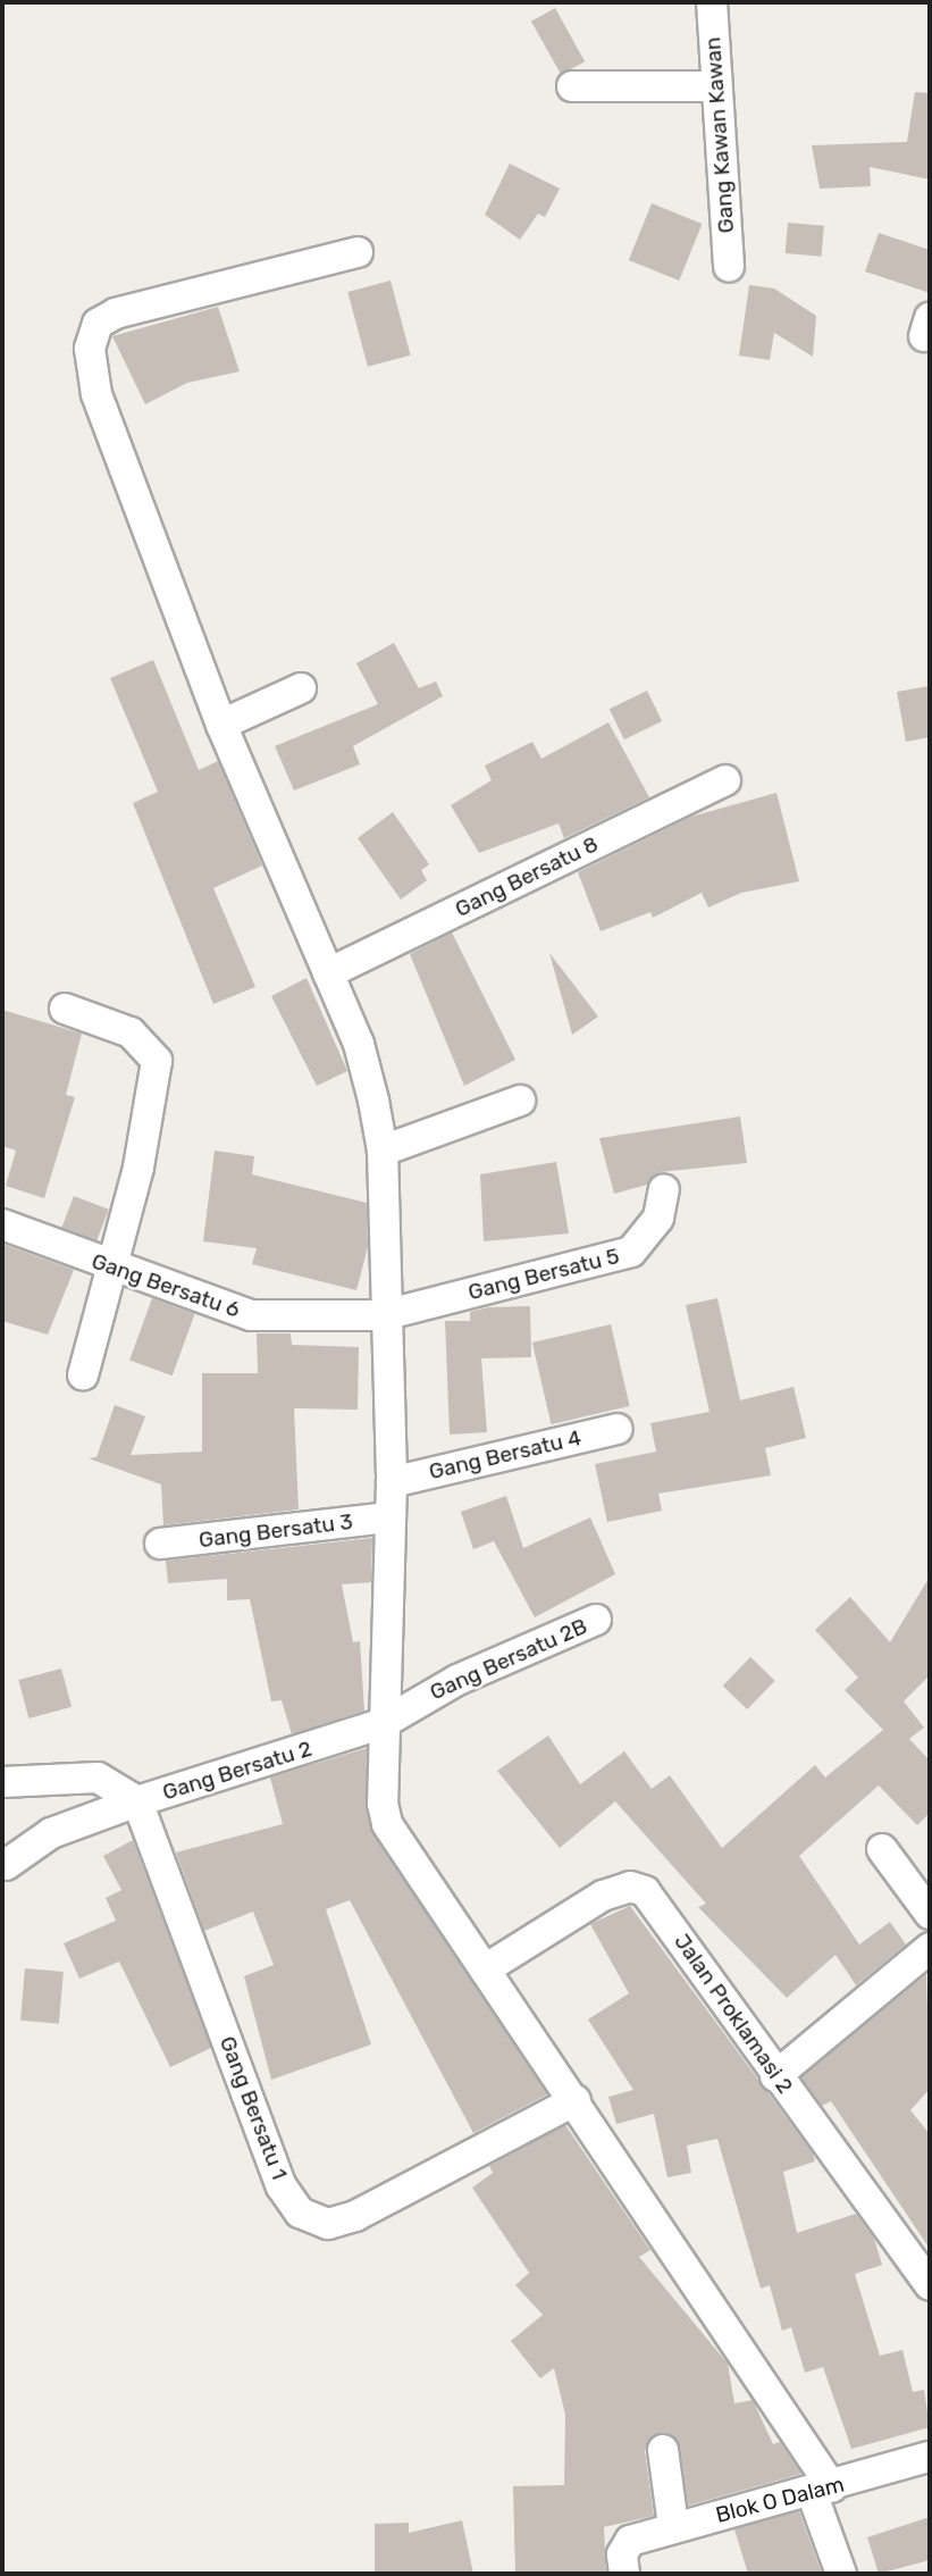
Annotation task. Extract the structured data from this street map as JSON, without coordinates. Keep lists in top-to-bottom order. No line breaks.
{"streets":{"street":["Gang Kawan Kawan","Gang Bersatu 8","Gang Bersatu 5","Gang Bersatu 6","Gang Bersatu 4","Gang Bersatu 3","Gang Bersatu 2B","Gang Bersatu 2","Jalan Proklamasi 2","Gang Bersatu 1","Blok O Dalam"]},"crossings":[["Gang Bersatu 5","Gang Bersatu 6"],["Gang Bersatu 2B","Gang Bersatu 2"],["Gang Bersatu 2","Gang Bersatu 1"]]}
